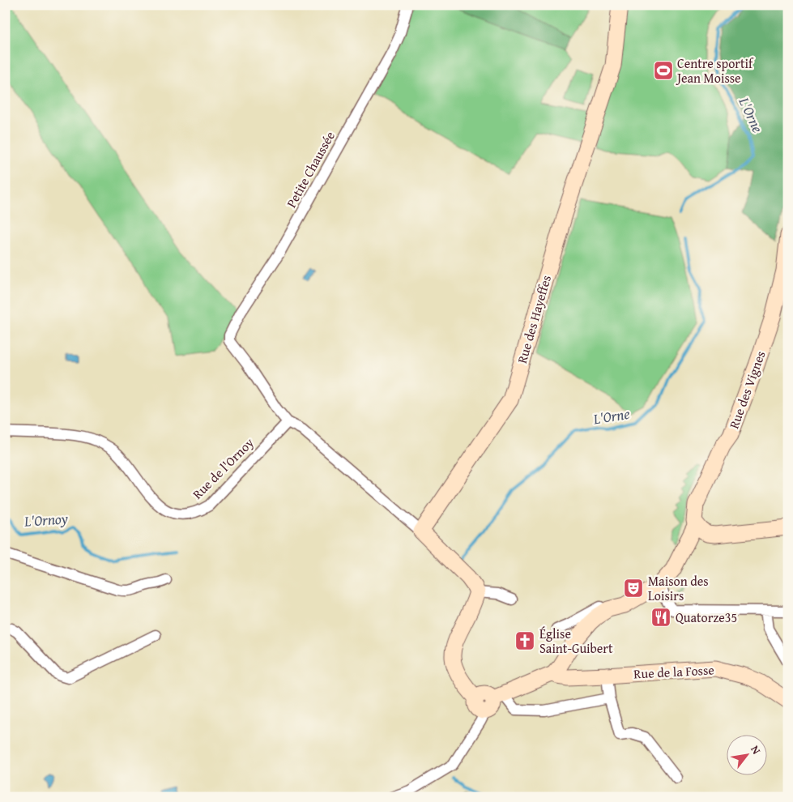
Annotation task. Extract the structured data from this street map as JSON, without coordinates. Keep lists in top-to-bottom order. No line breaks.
{"streets":{"street":["Petite Chaussée","Rue des Hayeffes","Rue des Vignes","Rue de l'Ornoy","Rue de la Fosse"]},"crossings":[["Petite Chaussée","Rue de l'Ornoy"]],"water":["L'Orne","L'Ornoy"],"places":{"sports":["Centre sportif Jean Moisse"],"theatre":["Maison des Loisirs"],"restaurant":["Quatorze35"],"church":["Église Saint-Guibert"]},"north":"top right"}
